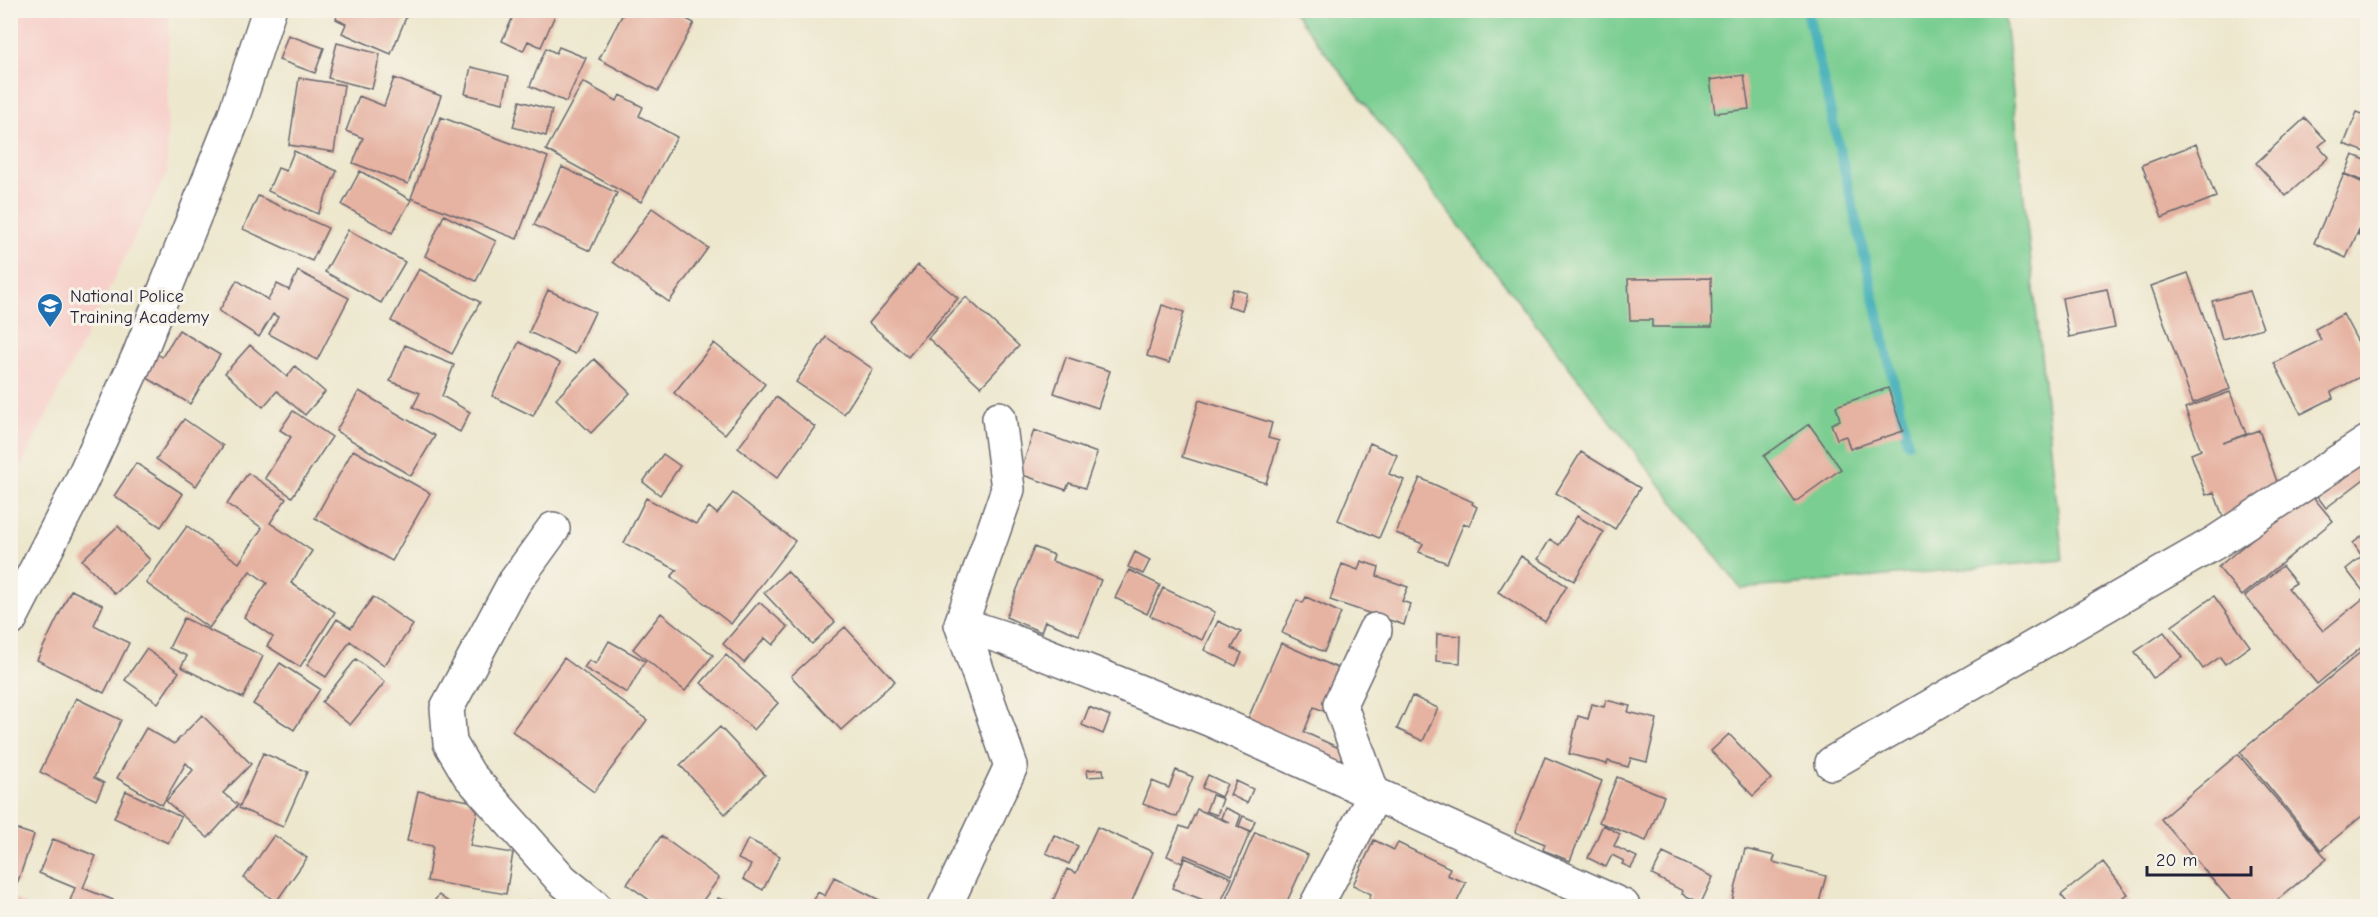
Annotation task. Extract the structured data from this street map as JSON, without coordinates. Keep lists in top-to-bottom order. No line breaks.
{"places":{"school or university":["National Police Training Academy"]},"scale_bar":"20 m"}
